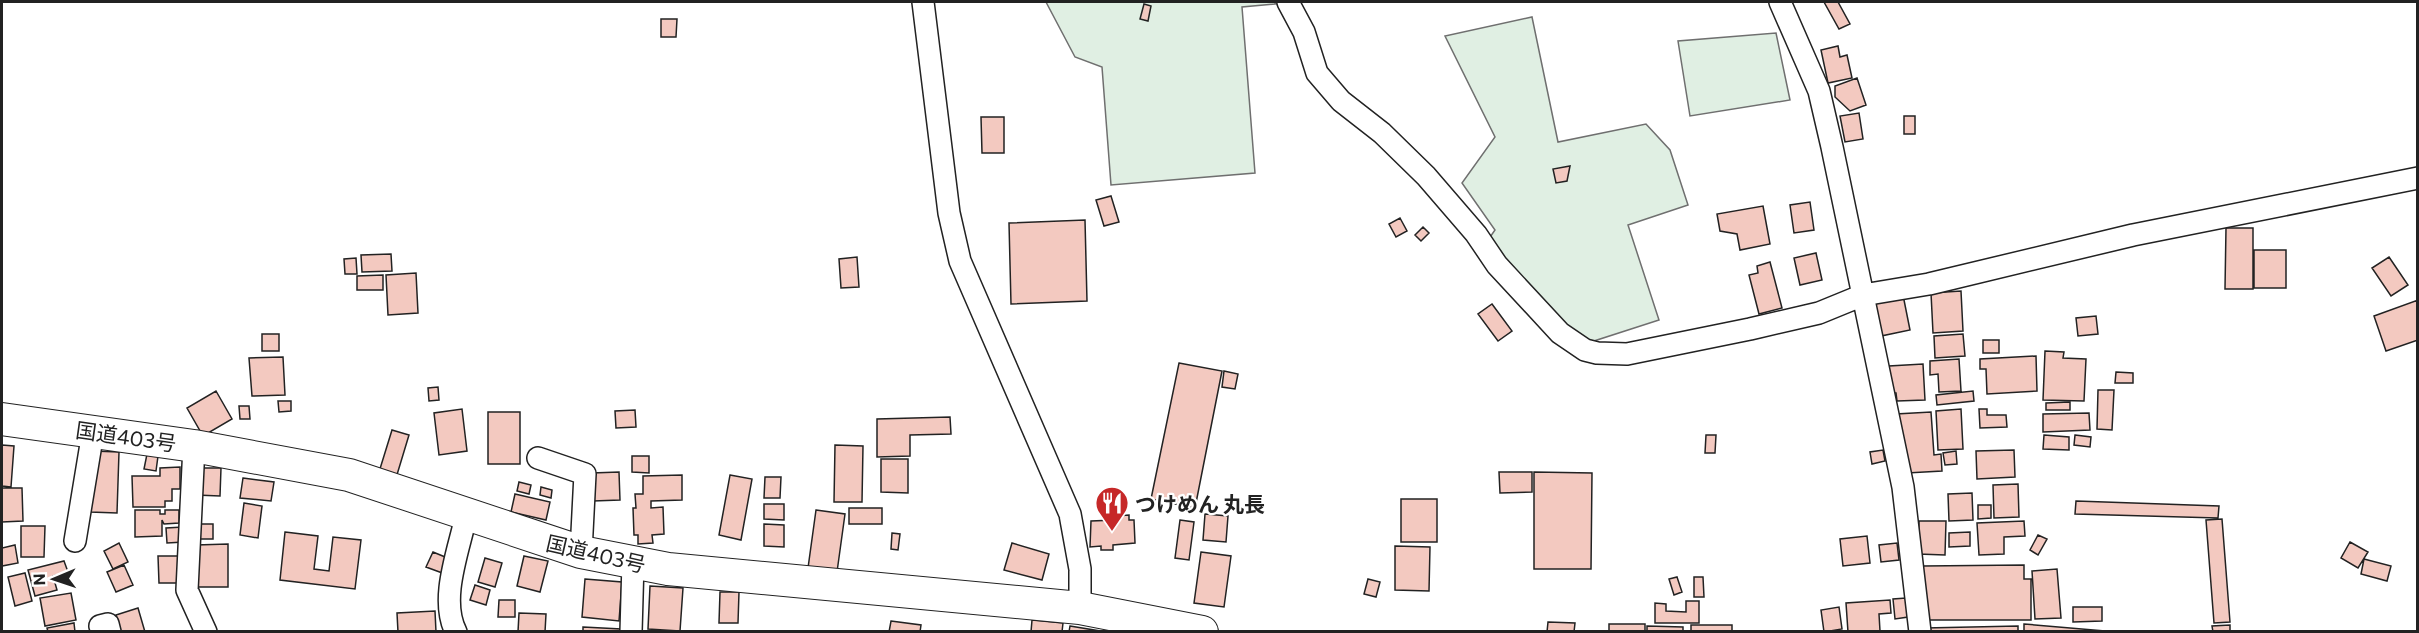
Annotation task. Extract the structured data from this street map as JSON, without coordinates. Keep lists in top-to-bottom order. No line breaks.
{"streets":{"highway":["国道403号"]},"places":{"restaurant":["つけめん 丸長"]},"north":"left"}
